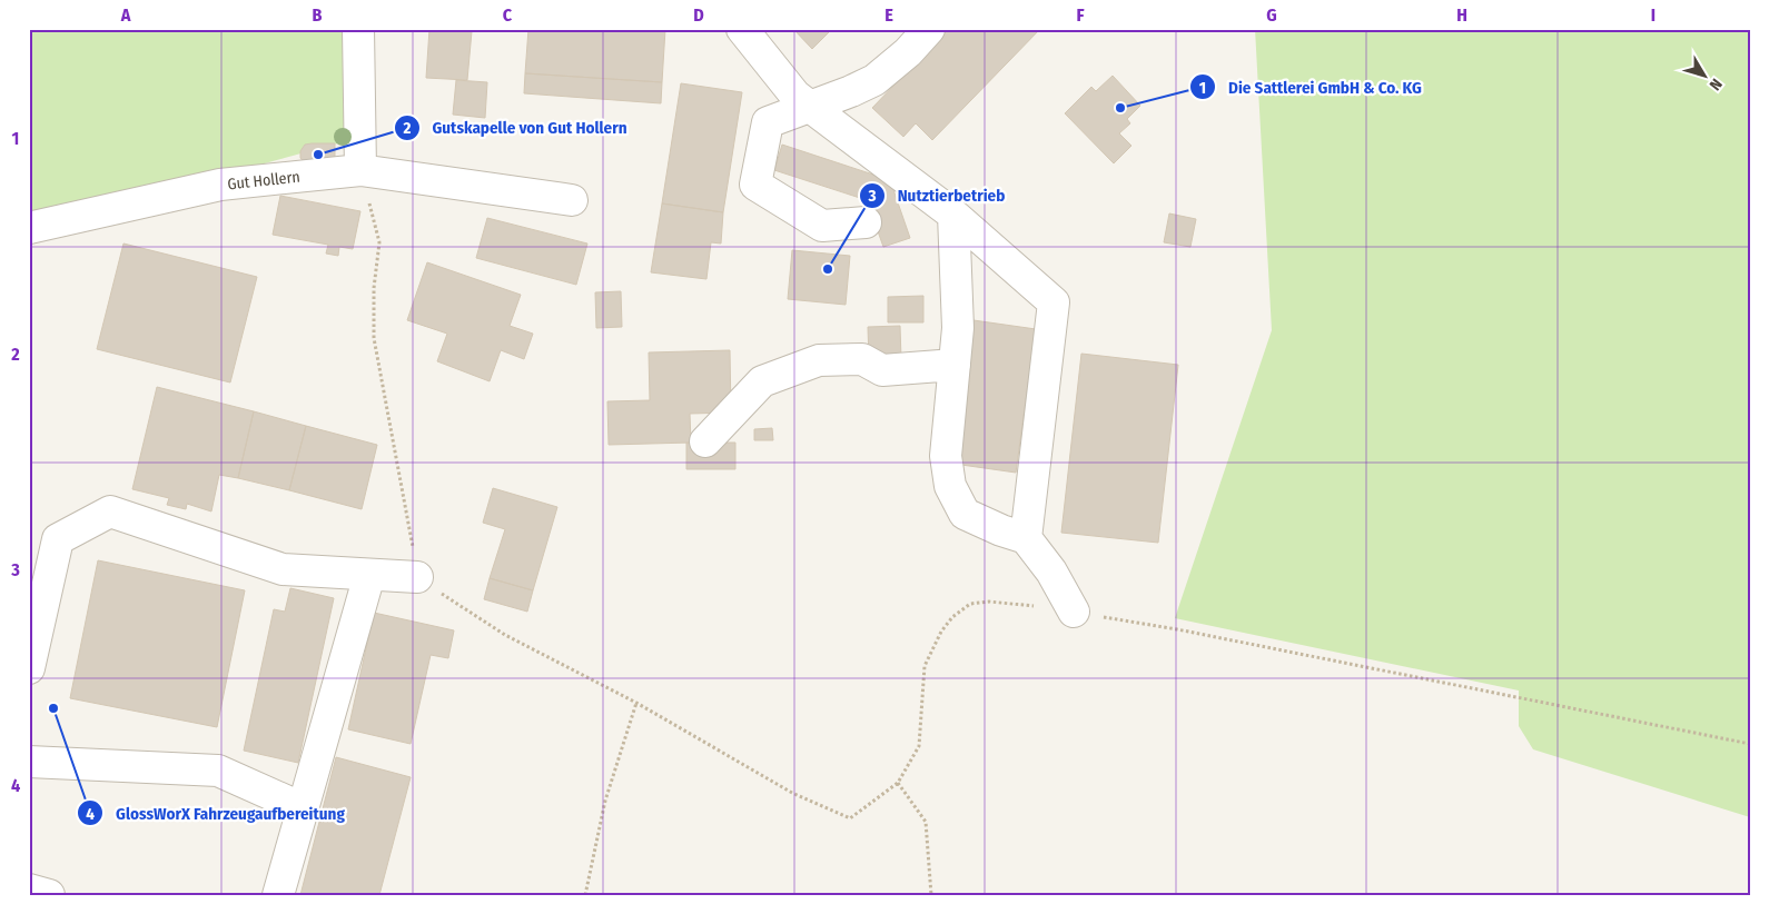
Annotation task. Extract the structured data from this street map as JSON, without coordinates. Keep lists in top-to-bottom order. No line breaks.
{"streets":{"street":["Gut Hollern"]},"places":["Die Sattlerei GmbH & Co. KG","Gutskapelle von Gut Hollern","Nutztierbetrieb","GlossWorX Fahrzeugaufbereitung"],"north":"bottom right","grid":{"columns":["A","B","C","D","E","F","G","H","I"],"rows":["1","2","3","4"]}}
